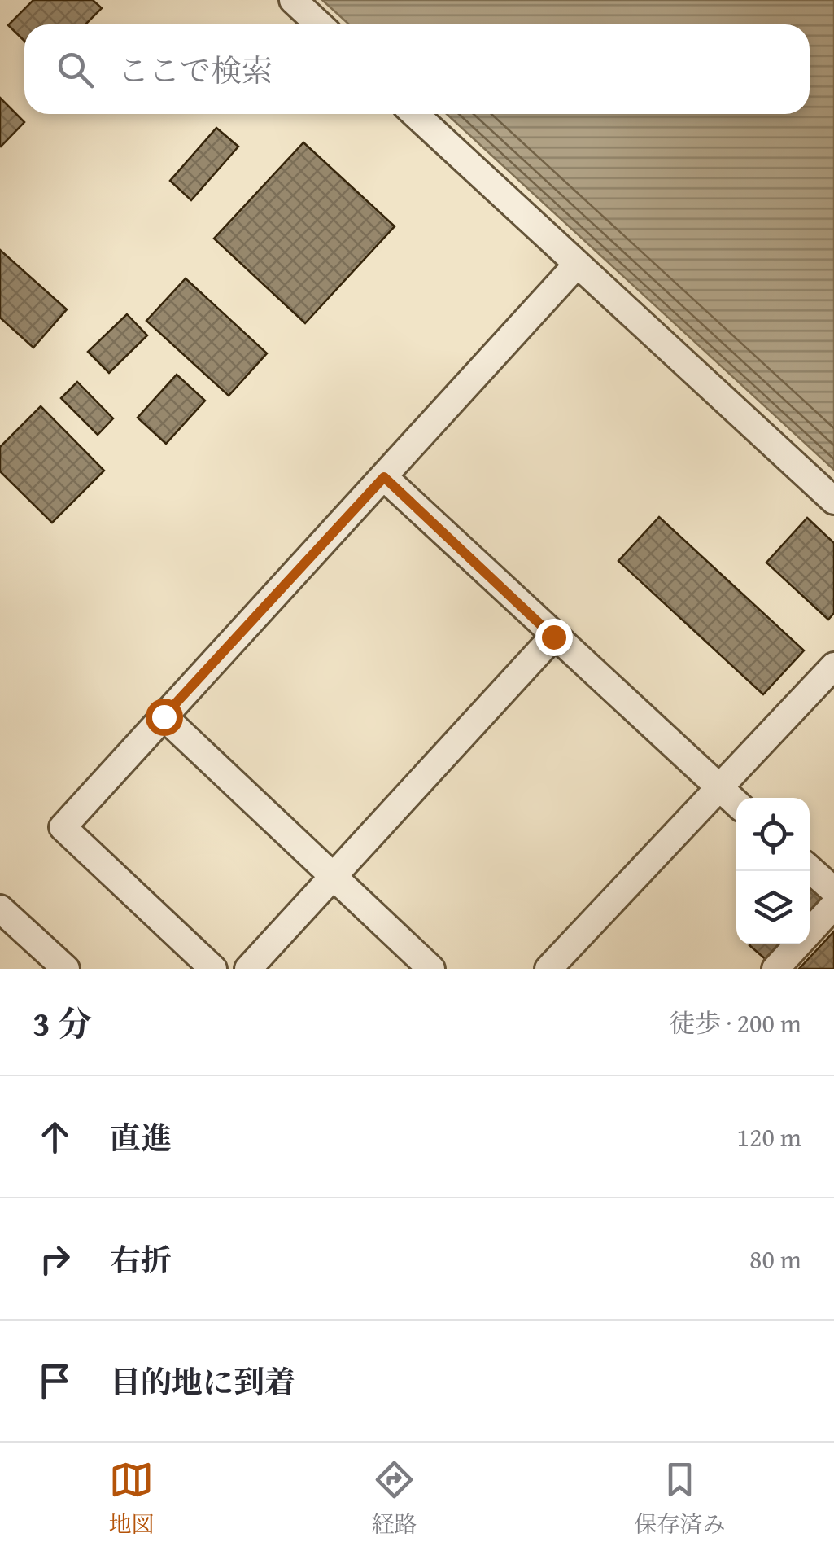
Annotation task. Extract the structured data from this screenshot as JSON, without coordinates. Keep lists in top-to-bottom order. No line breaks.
{"page":{"search":"ここで検索","heading":["3 分","徒歩 · 200 m"],"list":[["直進","120 m"],["右折","80 m"],"目的地に到着"],"nav":["地図","経路","保存済み"]}}
